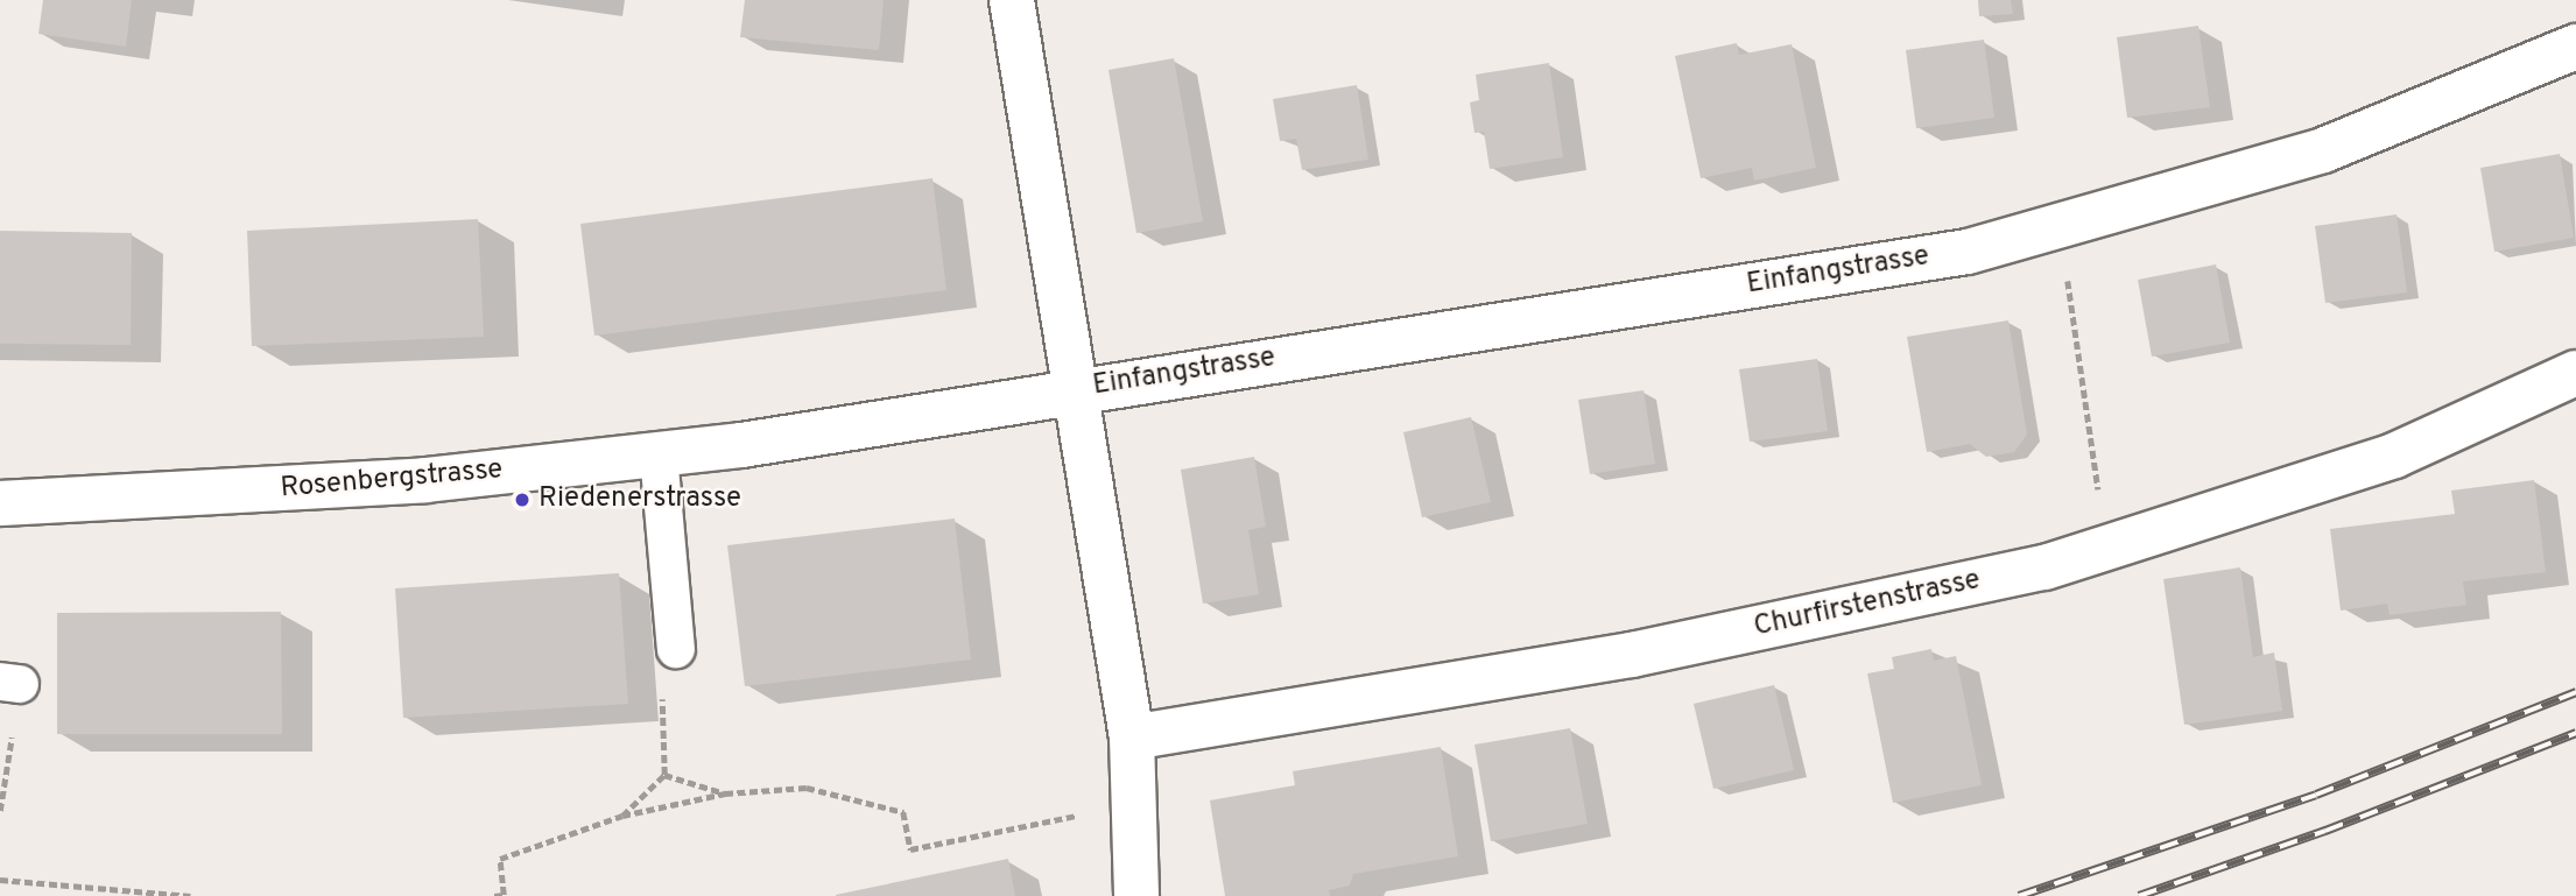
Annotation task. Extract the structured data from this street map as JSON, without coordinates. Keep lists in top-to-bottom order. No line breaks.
{"streets":{"street":["Einfangstrasse","Rosenbergstrasse","Churfirstenstrasse"]},"crossings":[["Einfangstrasse","Rosenbergstrasse"]],"places":["Riedenerstrasse"]}
